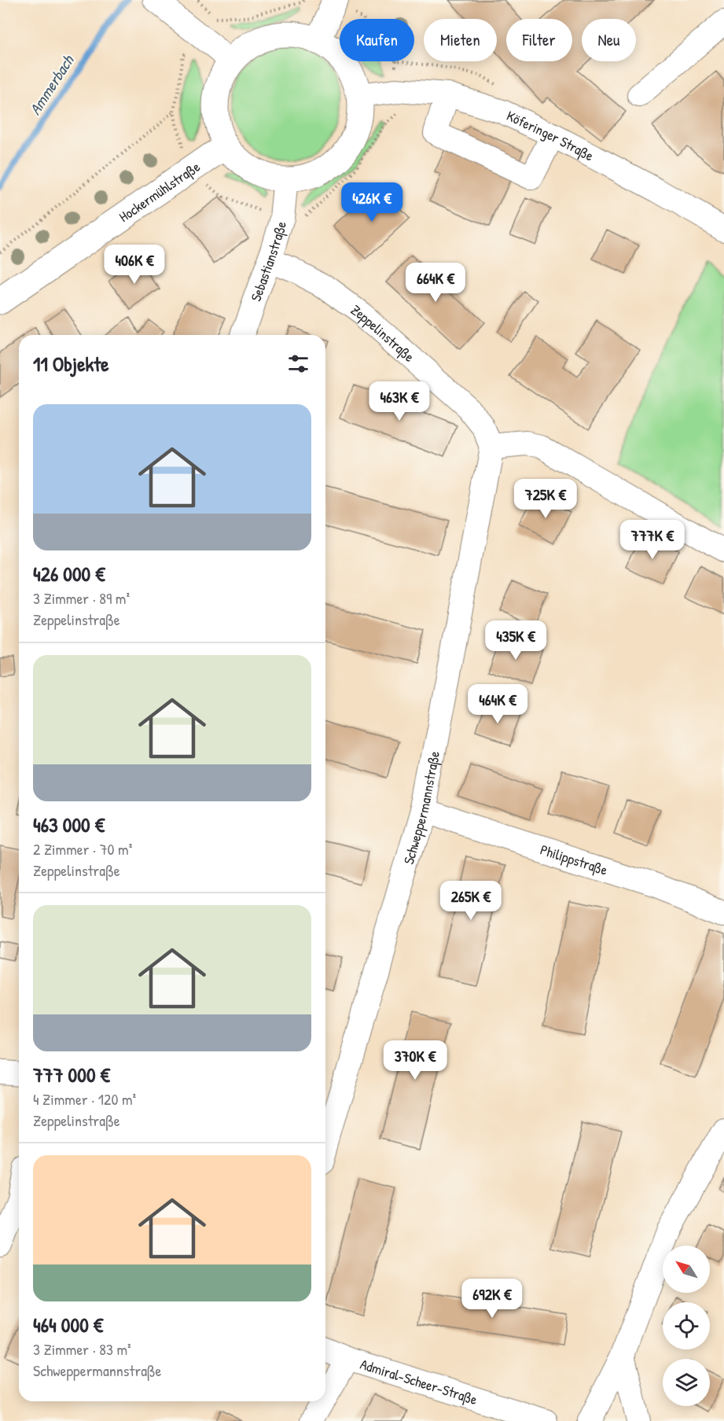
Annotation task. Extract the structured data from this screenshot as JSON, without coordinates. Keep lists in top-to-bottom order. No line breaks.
{"streets":{"main road":["Hockermühlstraße"],"street":["Köferinger Straße","Sebastianstraße","Zeppelinstraße","Schweppermannstraße","Philippstraße","Admiral-Scheer-Straße"]},"crossings":[["Köferinger Straße","Hockermühlstraße"],["Köferinger Straße","Sebastianstraße"],["Hockermühlstraße","Sebastianstraße"],["Sebastianstraße","Zeppelinstraße"],["Zeppelinstraße","Schweppermannstraße"],["Schweppermannstraße","Philippstraße"]],"water":["Ammerbach"],"north":"top left","page":{"chip":["Kaufen","Mieten","Filter","Neu"],"price":["426K €","406K €","664K €","463K €","725K €","777K €","435K €","464K €","265K €","370K €","692K €"],"heading":"11 Objekte","list":[{"name":"426 000 €","note":"3 Zimmer · 89 m² · Zeppelinstraße"},{"name":"463 000 €","note":"2 Zimmer · 70 m² · Zeppelinstraße"},{"name":"777 000 €","note":"4 Zimmer · 120 m² · Zeppelinstraße"},{"name":"464 000 €","note":"3 Zimmer · 83 m² · Schweppermannstraße"}]}}
